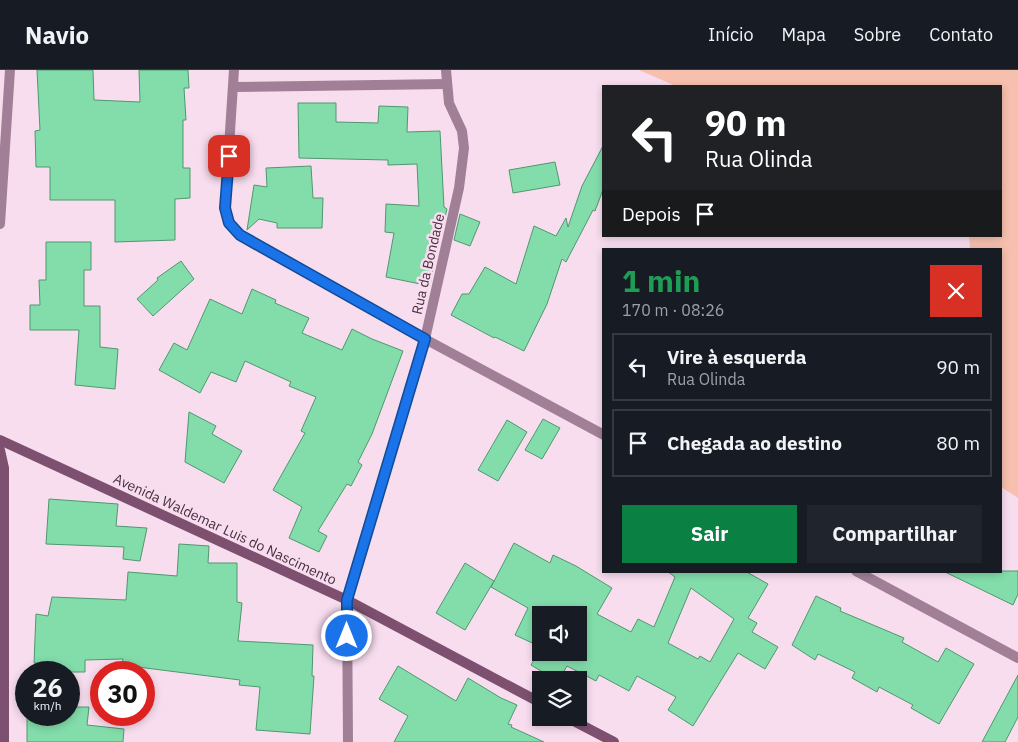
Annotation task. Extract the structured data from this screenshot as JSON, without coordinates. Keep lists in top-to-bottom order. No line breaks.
{"streets":{"main road":["Avenida Waldemar Luis do Nascimento"],"street":["Rua da Bondade"]},"crossings":[["Rua da Bondade","Avenida Waldemar Luis do Nascimento"]],"page":{"header":"Navio","nav":["Início","Mapa","Sobre","Contato"],"turn":["90 m","Rua Olinda"],"then":"Depois","heading":["1 min","170 m · 08:26"],"list":[{"name":"Vire à esquerda","note":"Rua Olinda","value":"90 m"},{"name":"Chegada ao destino","value":"80 m"}],"buttons":["Sair","Compartilhar"],"speed":"26 km/h","limit":"30"}}
